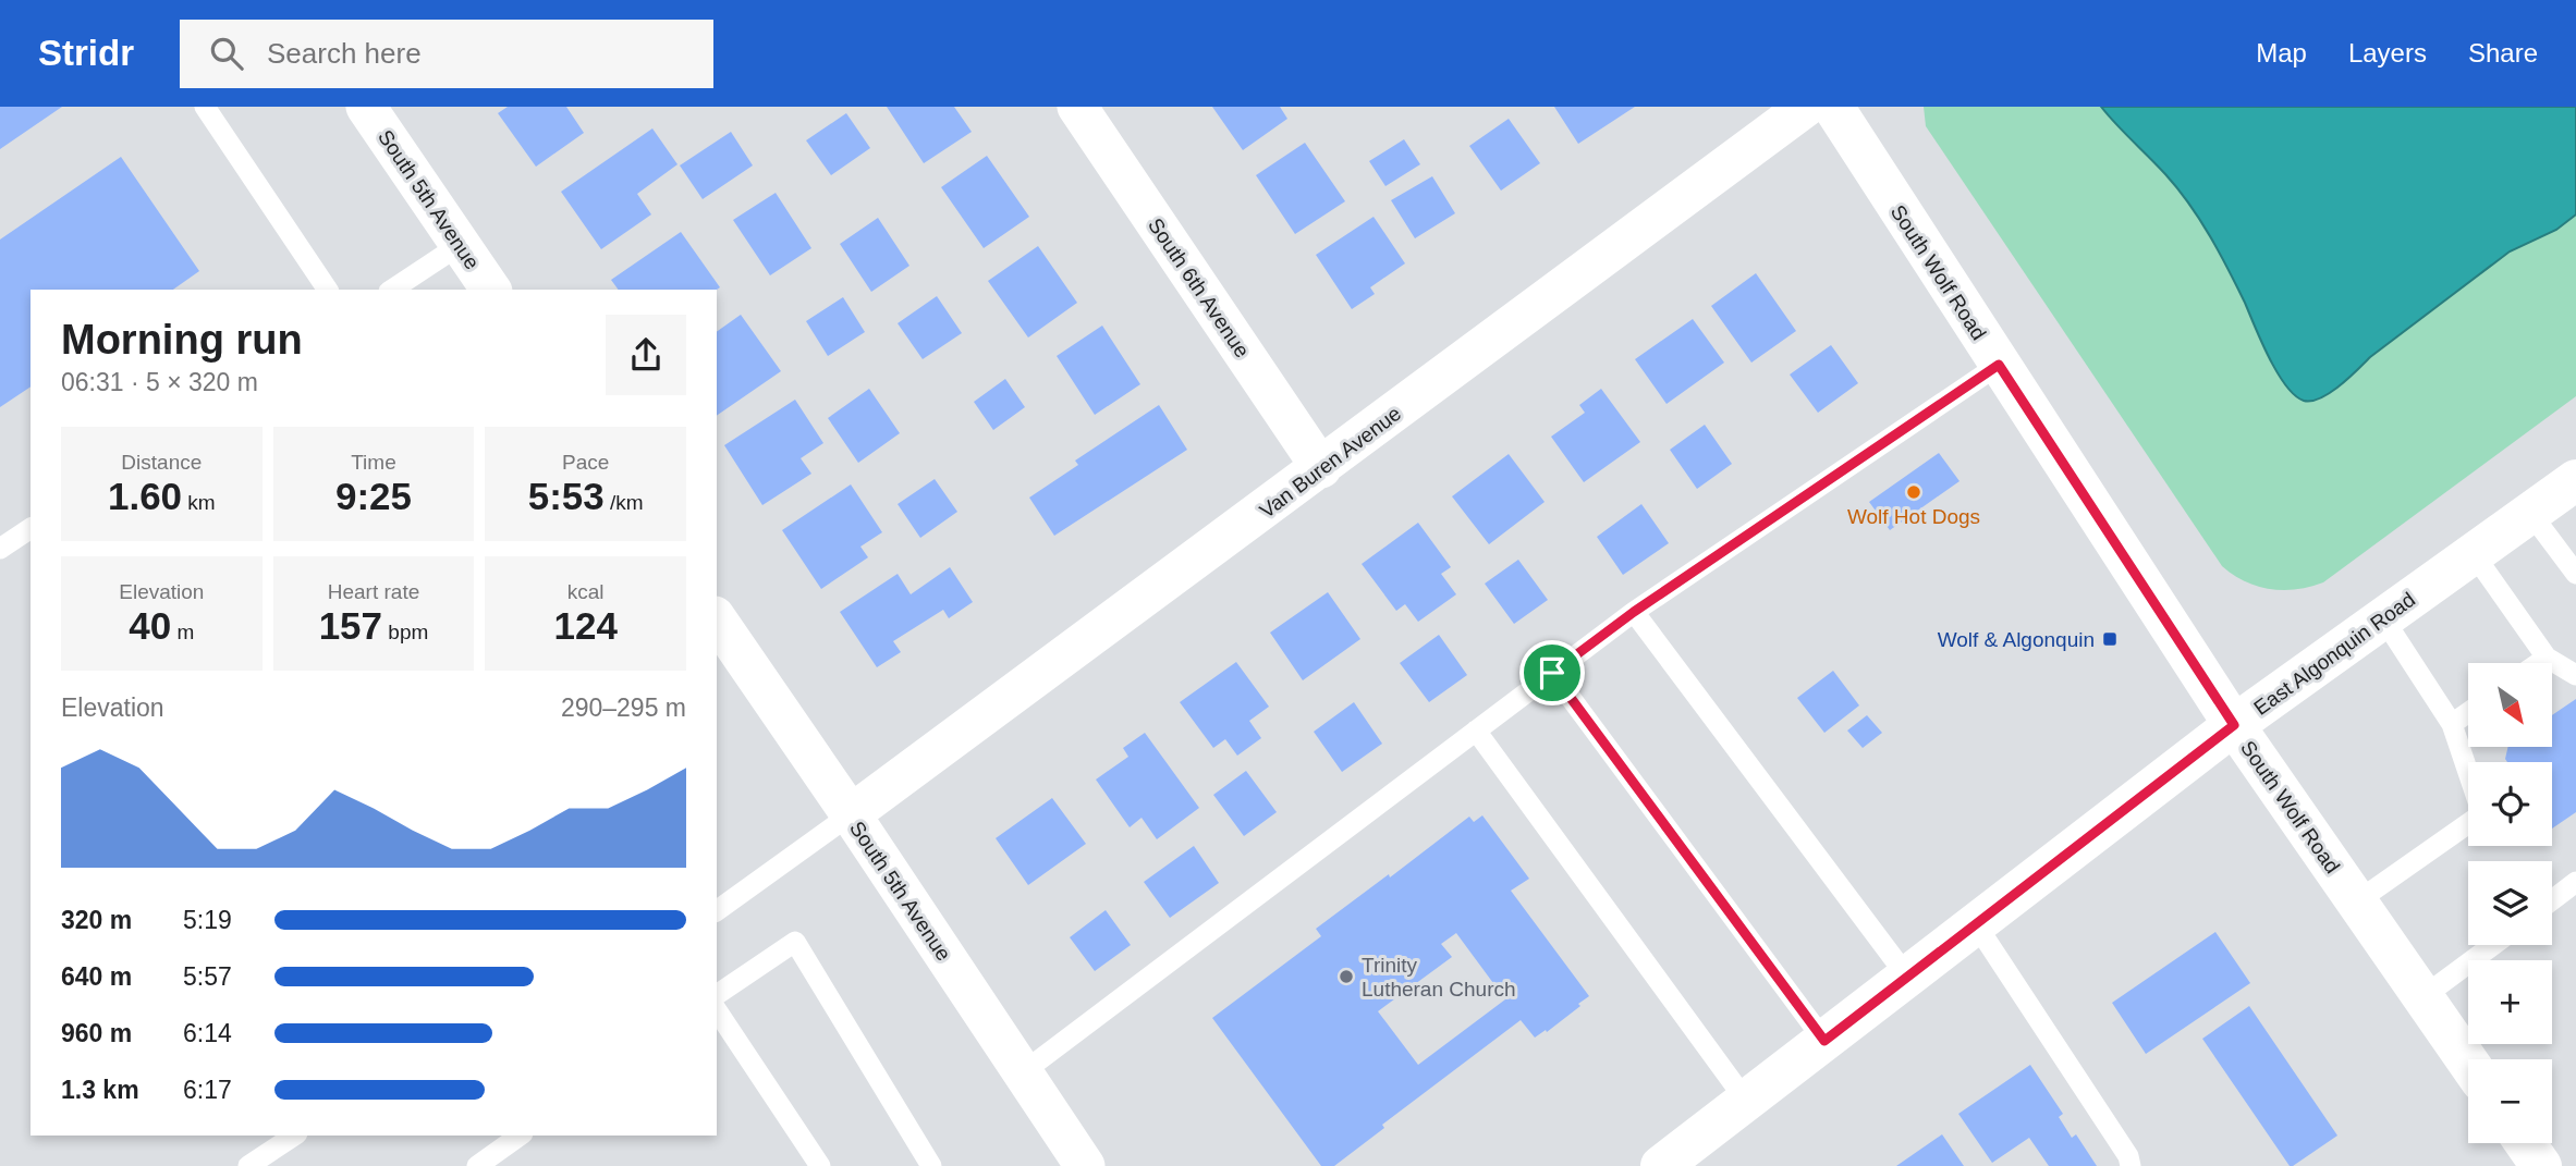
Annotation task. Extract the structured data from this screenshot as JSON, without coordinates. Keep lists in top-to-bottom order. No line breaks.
{"streets":{"main road":["South Wolf Road","East Algonquin Road"],"street":["South 5th Avenue","South 6th Avenue","Van Buren Avenue"]},"crossings":[["South 5th Avenue","Van Buren Avenue"],["South Wolf Road","Van Buren Avenue"],["South Wolf Road","East Algonquin Road"],["South 6th Avenue","Van Buren Avenue"]],"places":{"other":["Wolf Hot Dogs","Trinity Lutheran Church"],"transit":["Wolf & Algonquin"]},"north":"bottom right","page":{"header":"Stridr","search":"Search here","nav":["Map","Layers","Share"],"heading":["Morning run","06:31 · 5 × 320 m"],"stats":[["Distance","1.60 km"],["Time","9:25"],["Pace","5:53 /km"],["Elevation","40 m"],["Heart rate","157 bpm"],["kcal","124"]],"map_buttons":["+","−"],"chart":["Elevation","290–295 m"],"list":[{"name":"320 m","note":"5:19"},{"name":"640 m","note":"5:57"},{"name":"960 m","note":"6:14"},{"name":"1.3 km","note":"6:17"}]}}
